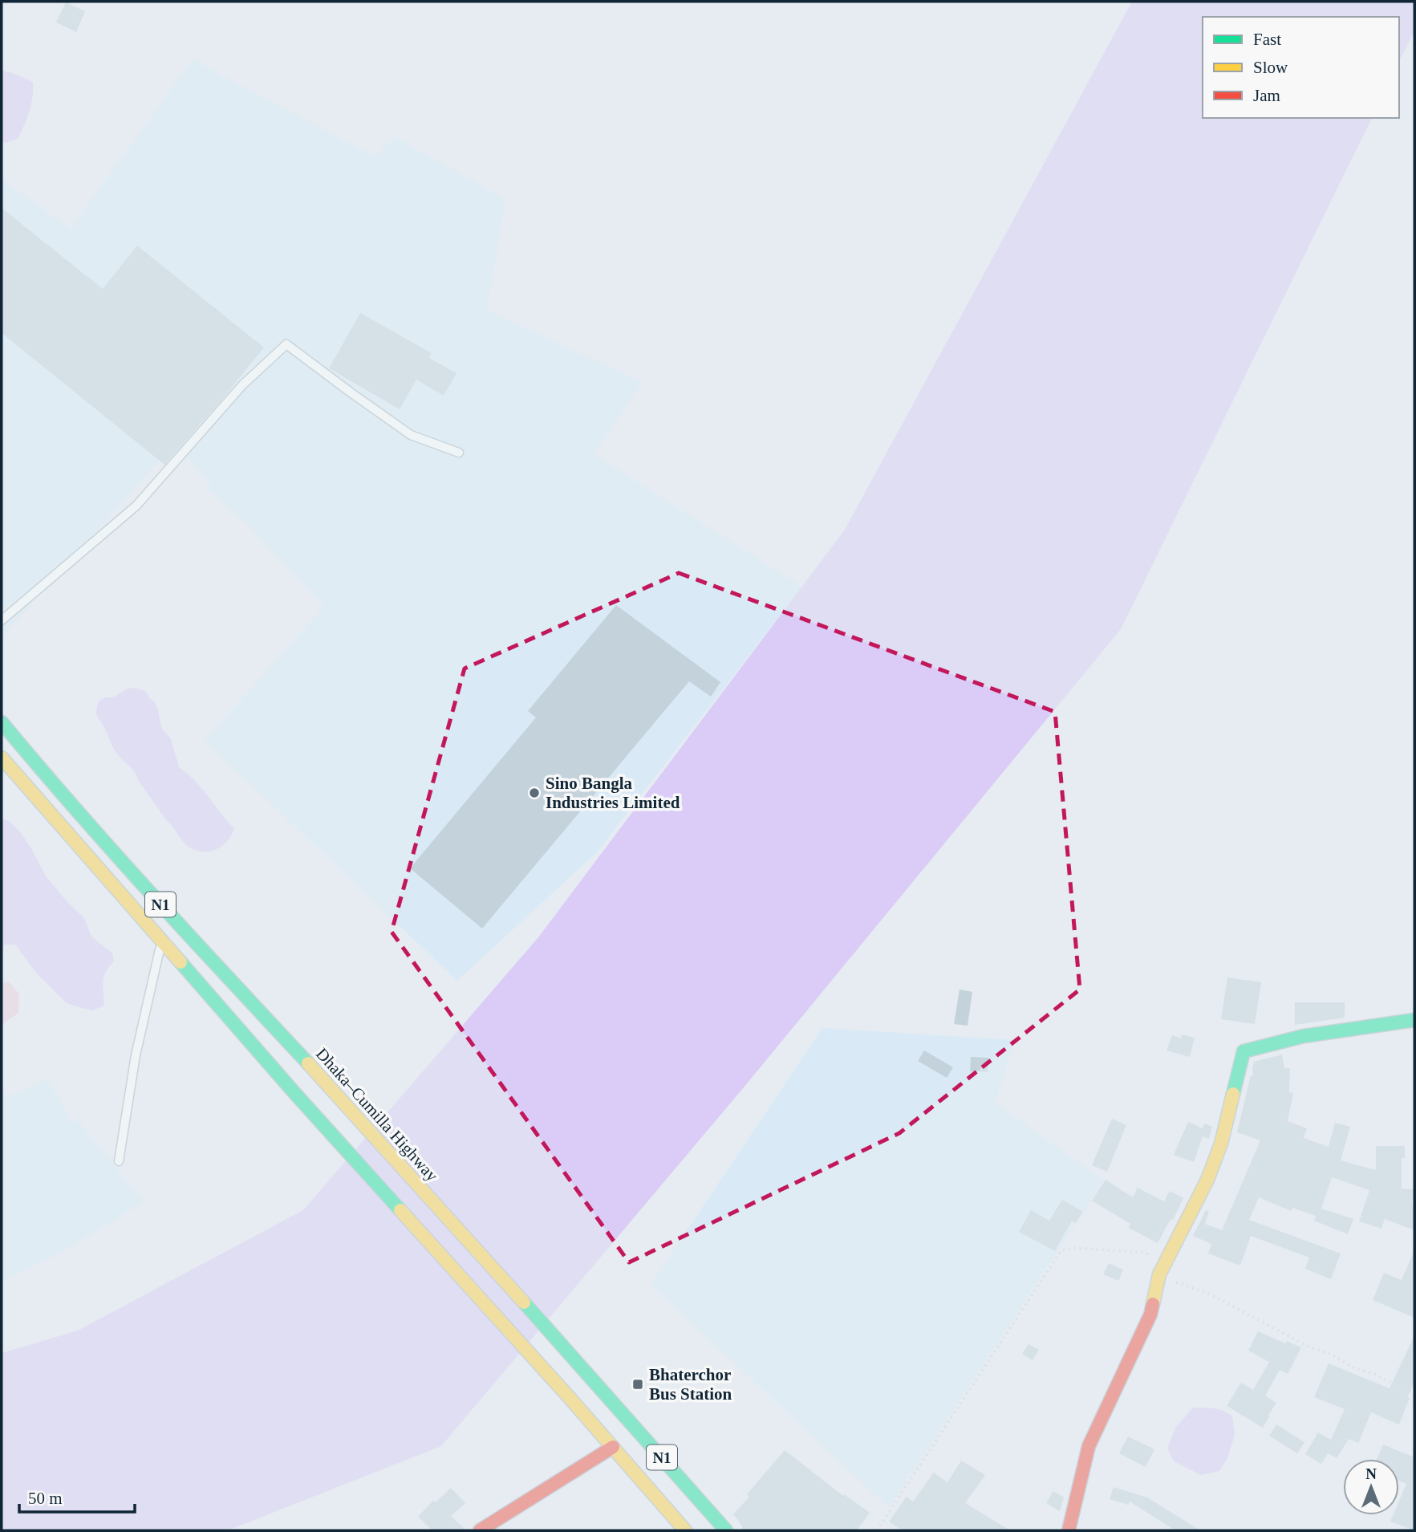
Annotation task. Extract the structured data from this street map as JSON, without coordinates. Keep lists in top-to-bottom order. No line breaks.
{"streets":{"main road":["N1","Dhaka–Cumilla Highway"]},"places":{"other":["Sino Bangla Industries Limited"],"transit":["Bhaterchor Bus Station"]},"legend":["Fast","Slow","Jam"],"scale_bar":"50 m","north":"top"}
